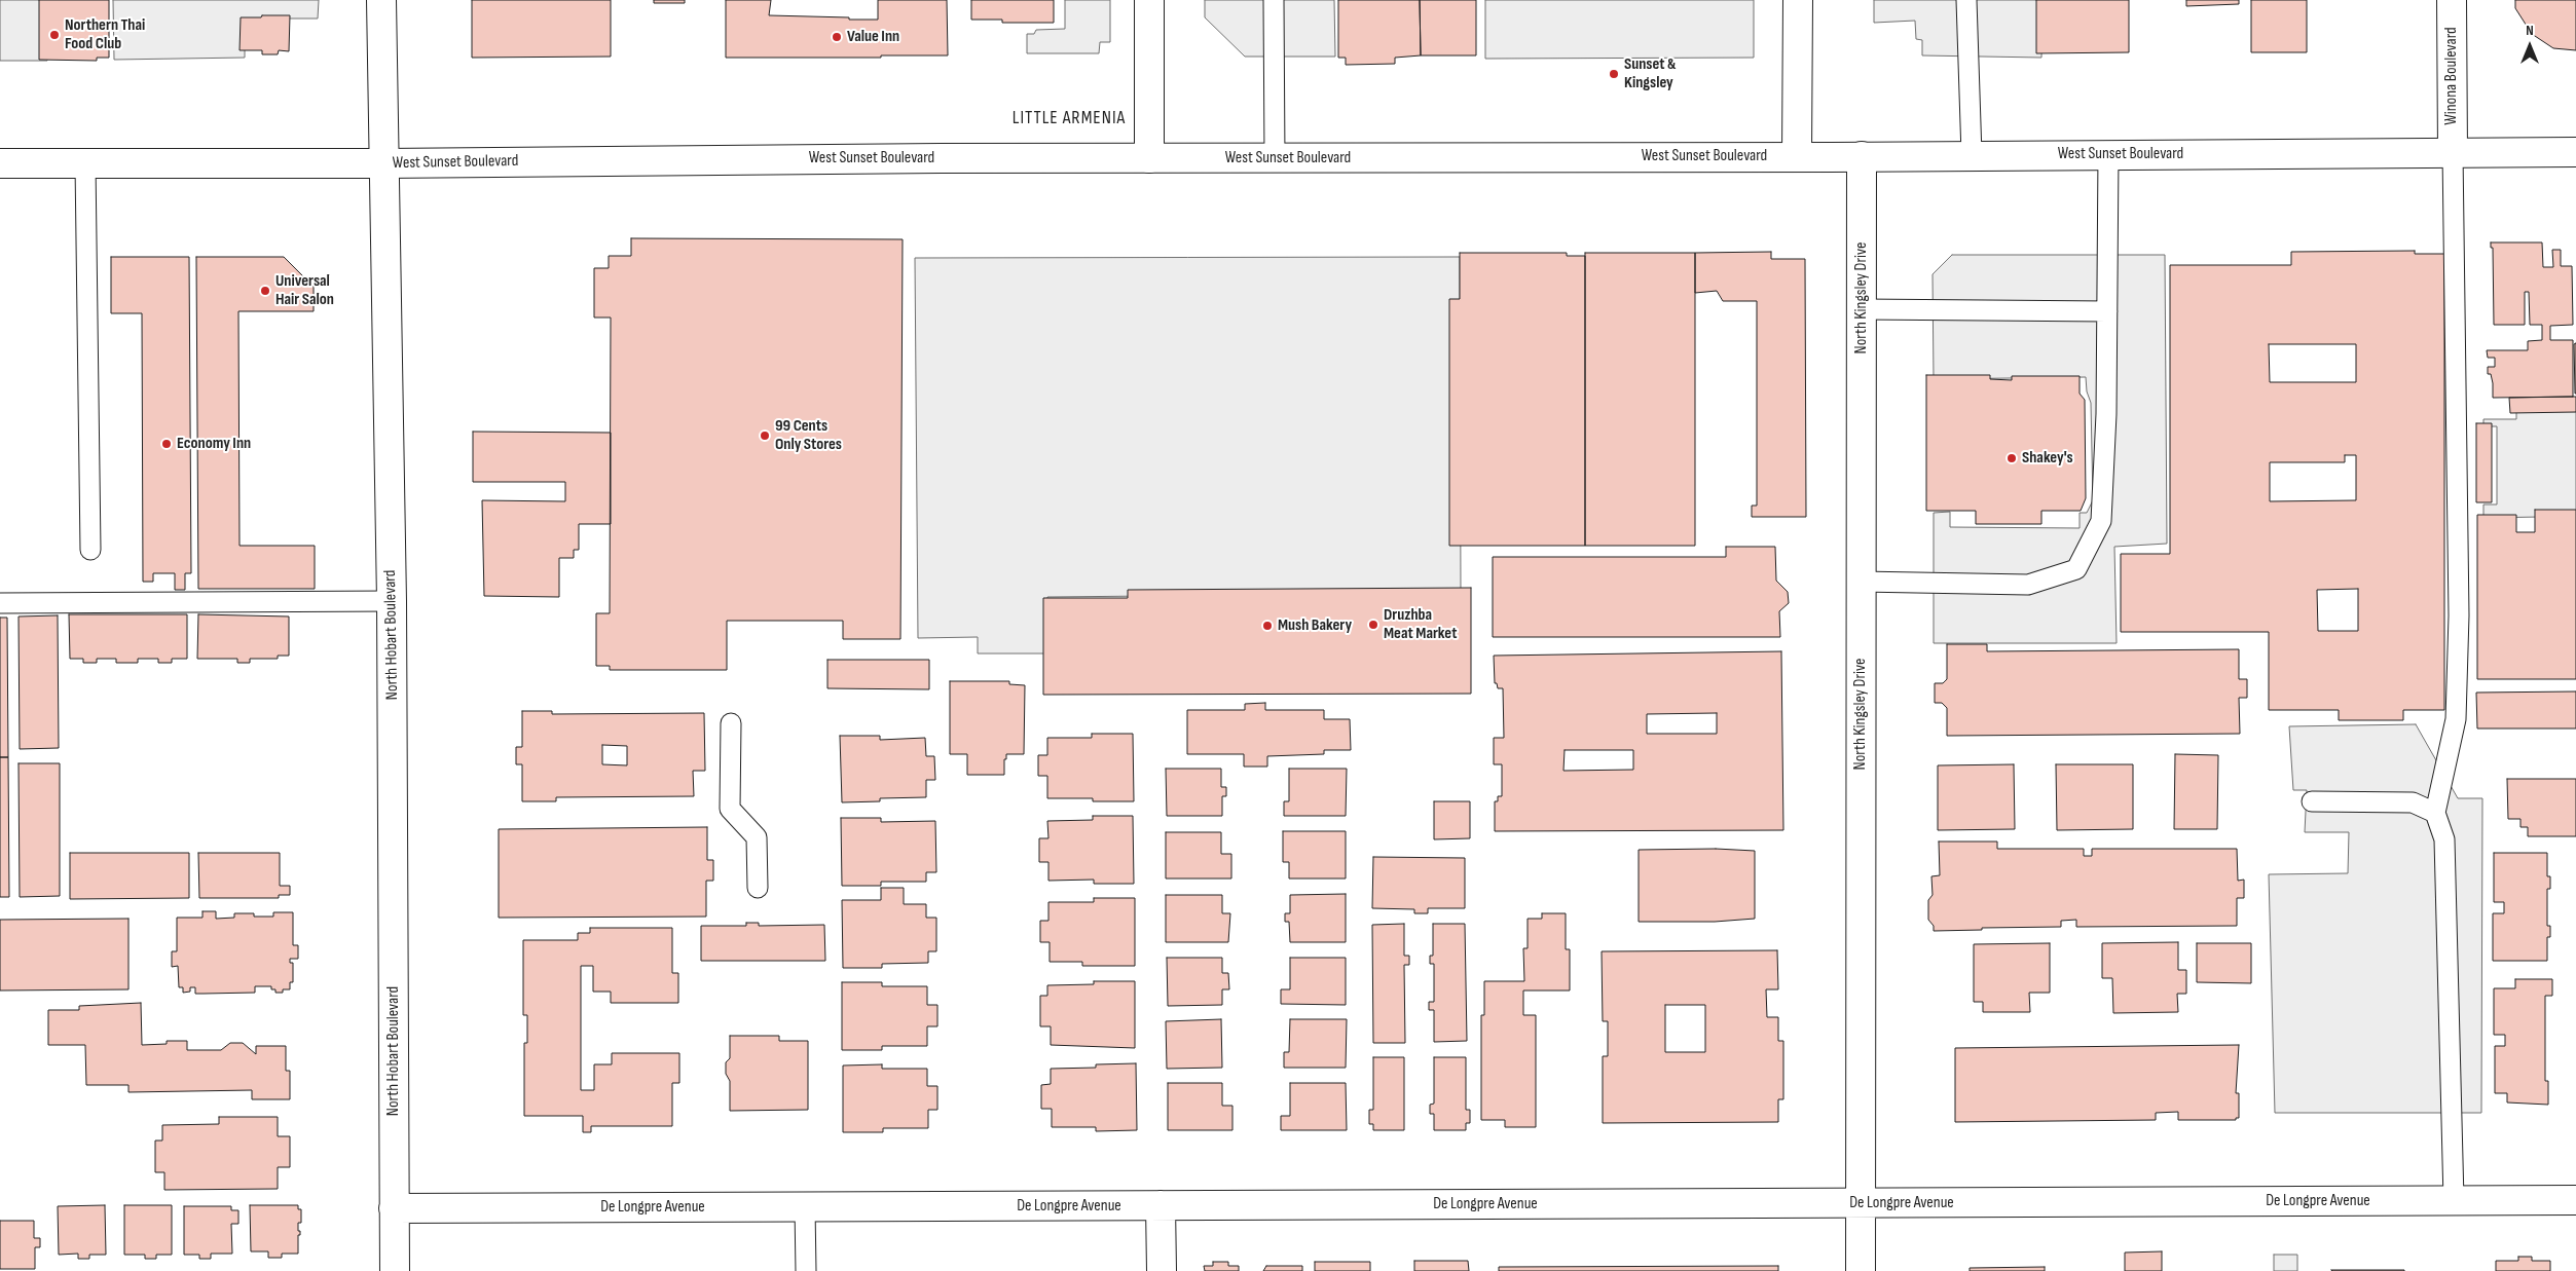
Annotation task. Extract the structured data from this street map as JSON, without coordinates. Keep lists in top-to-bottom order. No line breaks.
{"streets":{"street":["Winona Boulevard","West Sunset Boulevard","North Kingsley Drive","North Hobart Boulevard","De Longpre Avenue"]},"crossings":[["Winona Boulevard","West Sunset Boulevard"],["West Sunset Boulevard","North Kingsley Drive"],["West Sunset Boulevard","North Hobart Boulevard"],["North Kingsley Drive","De Longpre Avenue"],["North Hobart Boulevard","De Longpre Avenue"]],"districts":["LITTLE ARMENIA"],"places":["Northern Thai Food Club","Value Inn","Sunset & Kingsley","Universal Hair Salon","99 Cents Only Stores","Economy Inn","Shakey's","Druzhba Meat Market","Mush Bakery"],"north":"top"}
